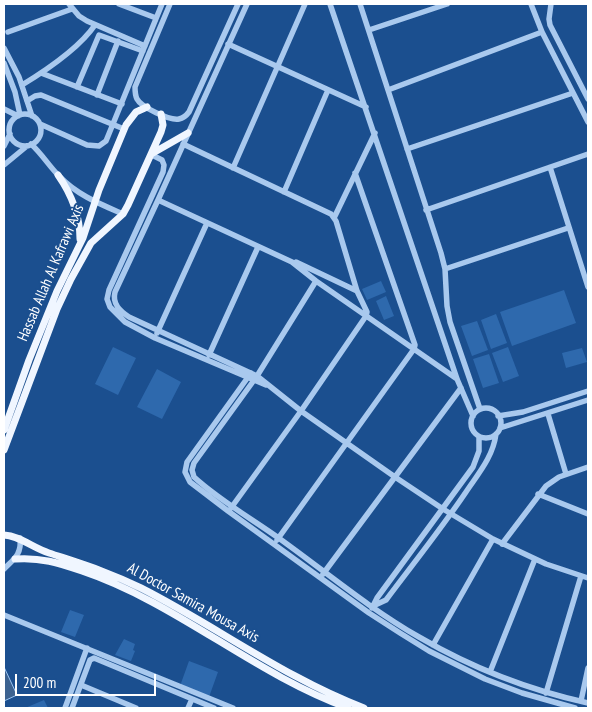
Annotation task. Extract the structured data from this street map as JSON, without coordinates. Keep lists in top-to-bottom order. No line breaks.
{"streets":{"main road":["Hassab Allah Al Kafrawi Axis","Al Doctor Samira Mousa Axis"]},"scale_bar":"200 m"}
